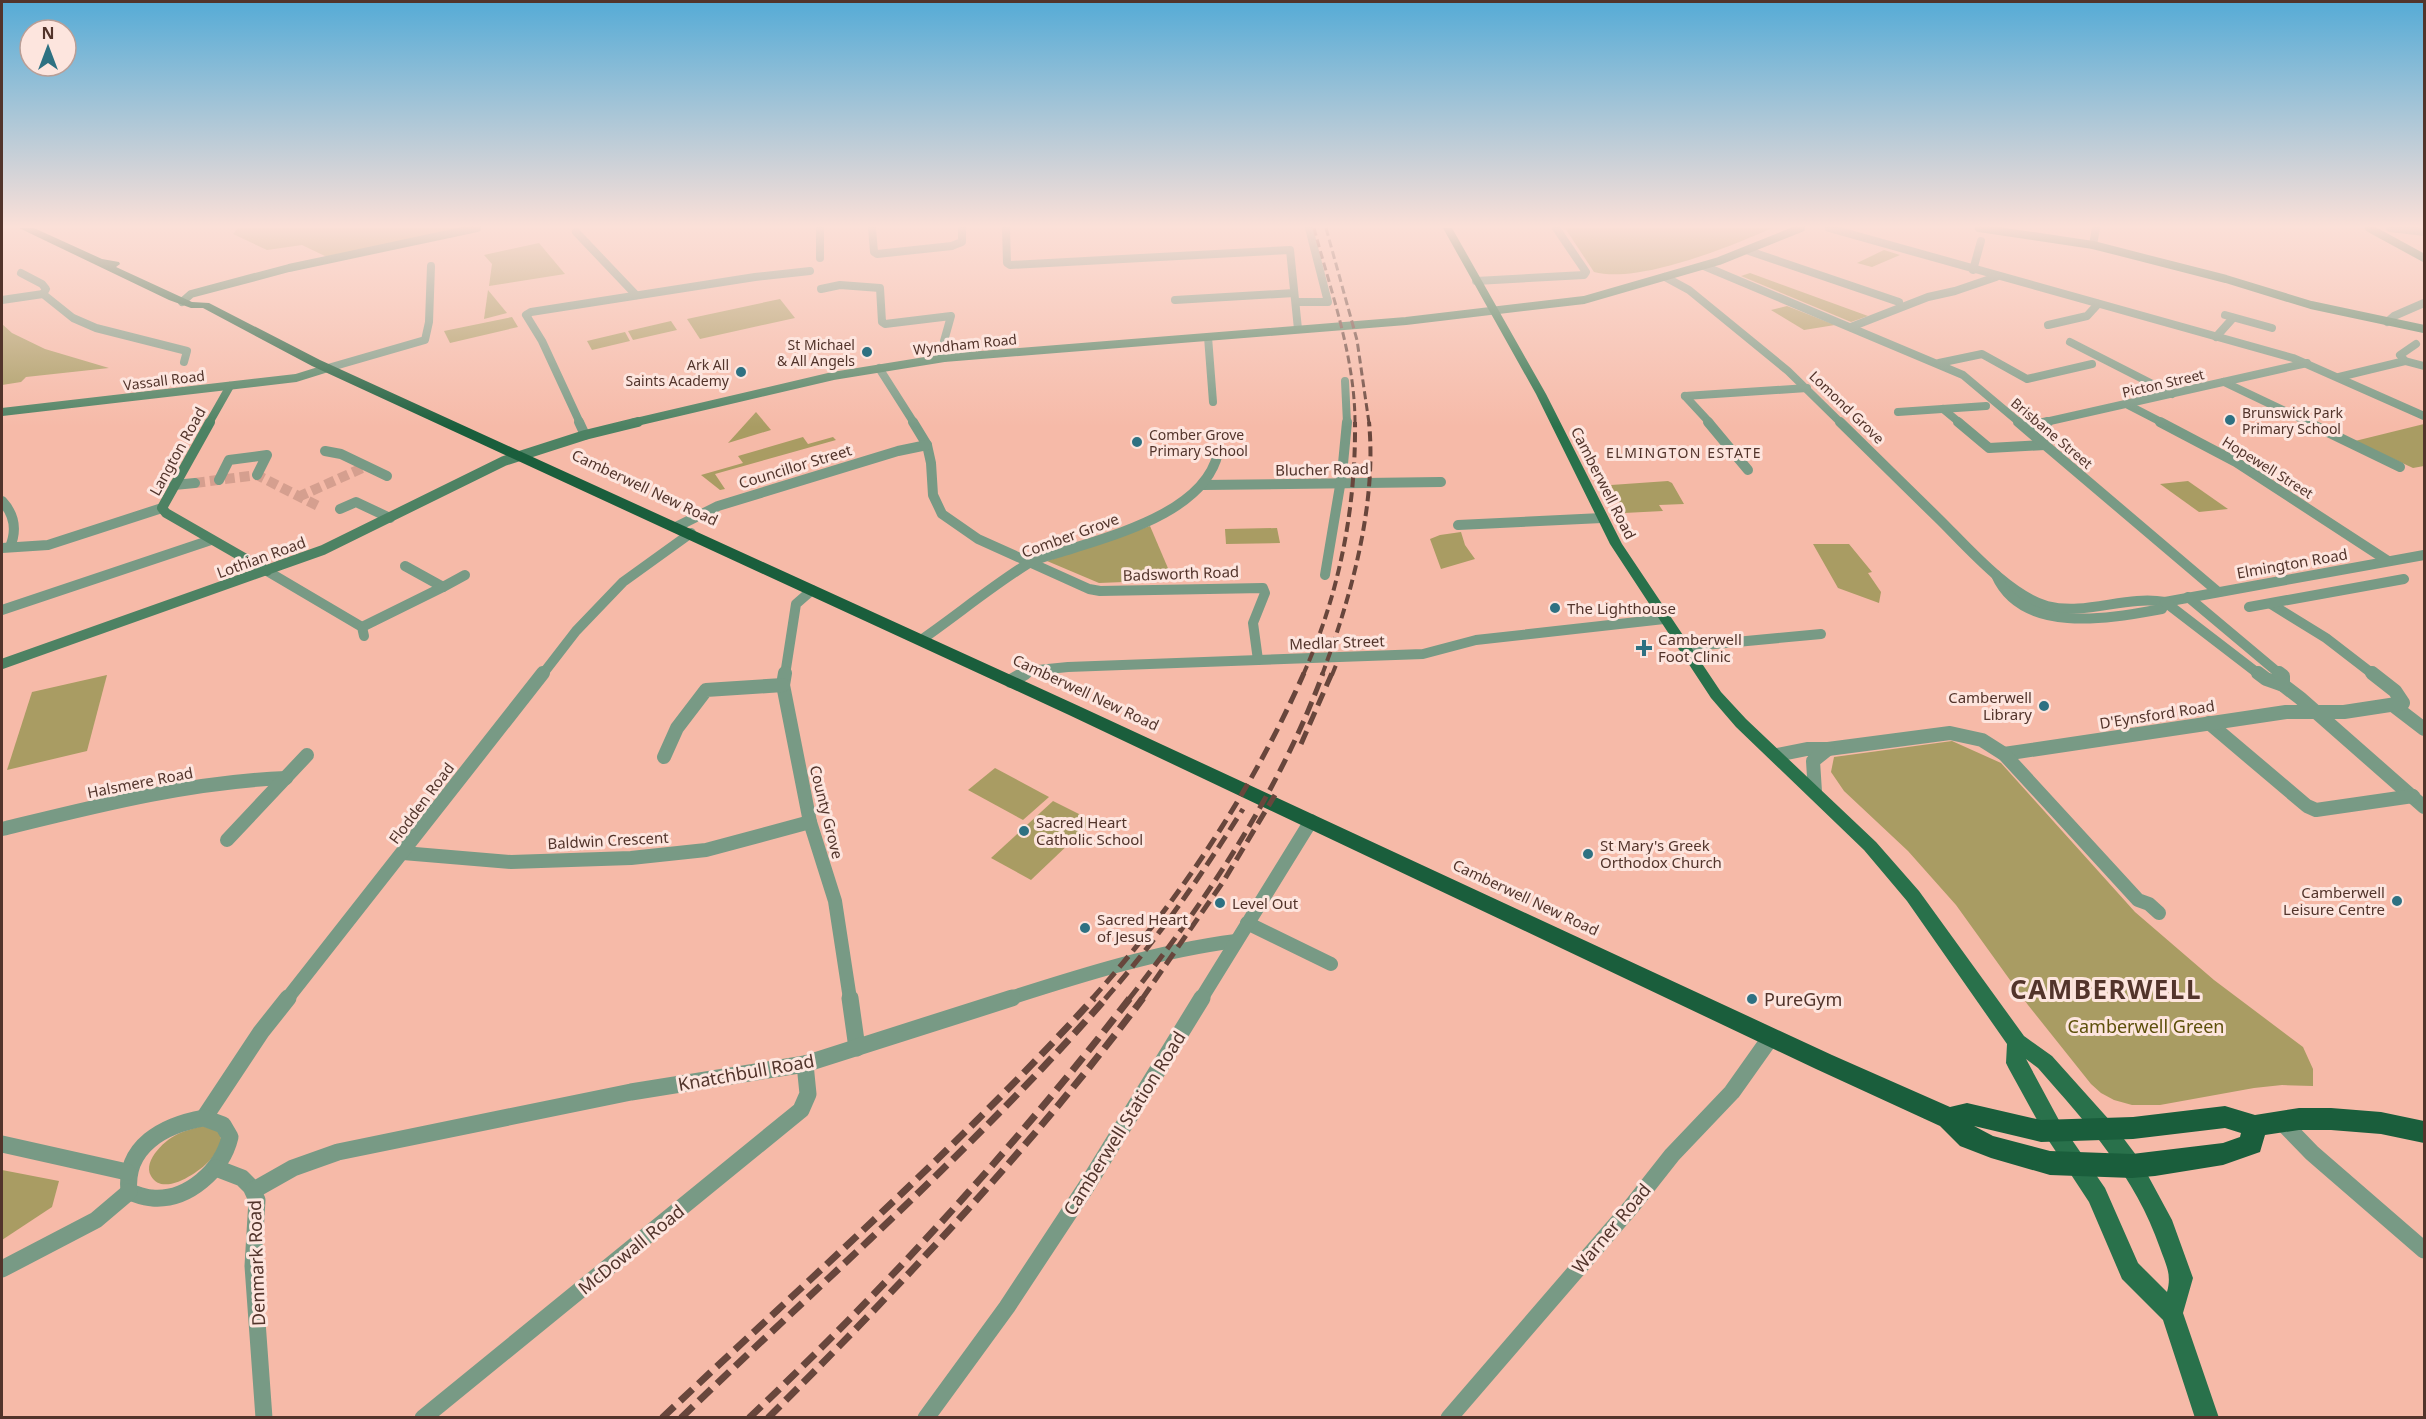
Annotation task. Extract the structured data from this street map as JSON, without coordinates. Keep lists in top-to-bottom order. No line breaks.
{"streets":{"highway":["Camberwell New Road"],"main road":["Camberwell Road"],"street":["Wyndham Road","Vassall Road","Picton Street","Lomond Grove","Brisbane Street","Langton Road","Councillor Street","Hopewell Street","Blucher Road","Comber Grove","Lothian Road","Elmington Road","Badsworth Road","Medlar Street","D'Eynsford Road","Halsmere Road","Flodden Road","County Grove","Baldwin Crescent","Knatchbull Road","Camberwell Station Road","Warner Road","McDowall Road","Denmark Road"]},"crossings":[["Wyndham Road","Camberwell Road"],["Wyndham Road","Camberwell New Road"],["Wyndham Road","Lothian Road"],["Vassall Road","Langton Road"],["Vassall Road","Camberwell New Road"],["Picton Street","Brisbane Street"],["Picton Street","Hopewell Street"],["Lomond Grove","Elmington Road"],["Brisbane Street","Elmington Road"],["Langton Road","Lothian Road"],["Councillor Street","Camberwell New Road"],["Councillor Street","Flodden Road"],["Hopewell Street","Elmington Road"],["Blucher Road","Comber Grove"],["Camberwell Road","Medlar Street"],["Camberwell New Road","Comber Grove"],["Camberwell New Road","Lothian Road"],["Camberwell New Road","Medlar Street"],["Camberwell New Road","Flodden Road"],["Camberwell New Road","County Grove"],["Camberwell New Road","Camberwell Station Road"],["Camberwell New Road","Warner Road"],["Comber Grove","Badsworth Road"],["Badsworth Road","Medlar Street"],["Flodden Road","Baldwin Crescent"],["County Grove","Baldwin Crescent"],["County Grove","Knatchbull Road"],["Knatchbull Road","Camberwell Station Road"],["Knatchbull Road","McDowall Road"],["Knatchbull Road","Denmark Road"]],"districts":["ELMINGTON ESTATE","CAMBERWELL"],"parks":["Camberwell Green"],"places":{"other":["St Michael & All Angels","Ark All Saints Academy","Brunswick Park Primary School","Comber Grove Primary School","The Lighthouse","Camberwell Library","Sacred Heart Catholic School","St Mary's Greek Orthodox Church","Camberwell Leisure Centre","Level Out","Sacred Heart of Jesus","PureGym"],"health":["Camberwell Foot Clinic"]},"north":"top"}
